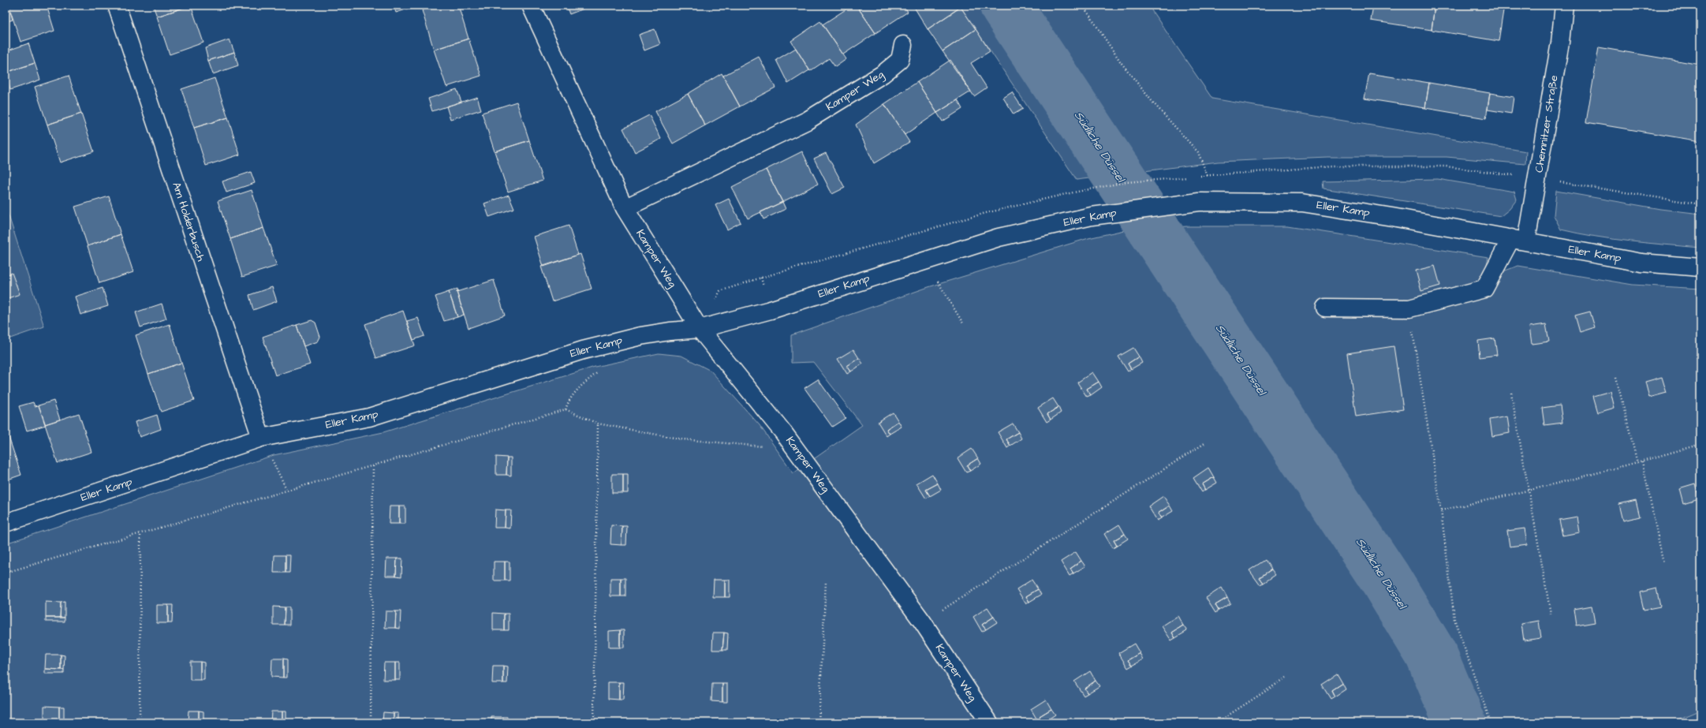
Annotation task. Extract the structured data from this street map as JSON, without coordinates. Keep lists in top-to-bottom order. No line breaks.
{"streets":{"street":["Kamper Weg","Chemnitzer Straße","Eller Kamp","Am Holderbusch"]},"crossings":[["Kamper Weg","Eller Kamp"],["Chemnitzer Straße","Eller Kamp"],["Eller Kamp","Am Holderbusch"]],"water":["Südliche Düssel"]}
